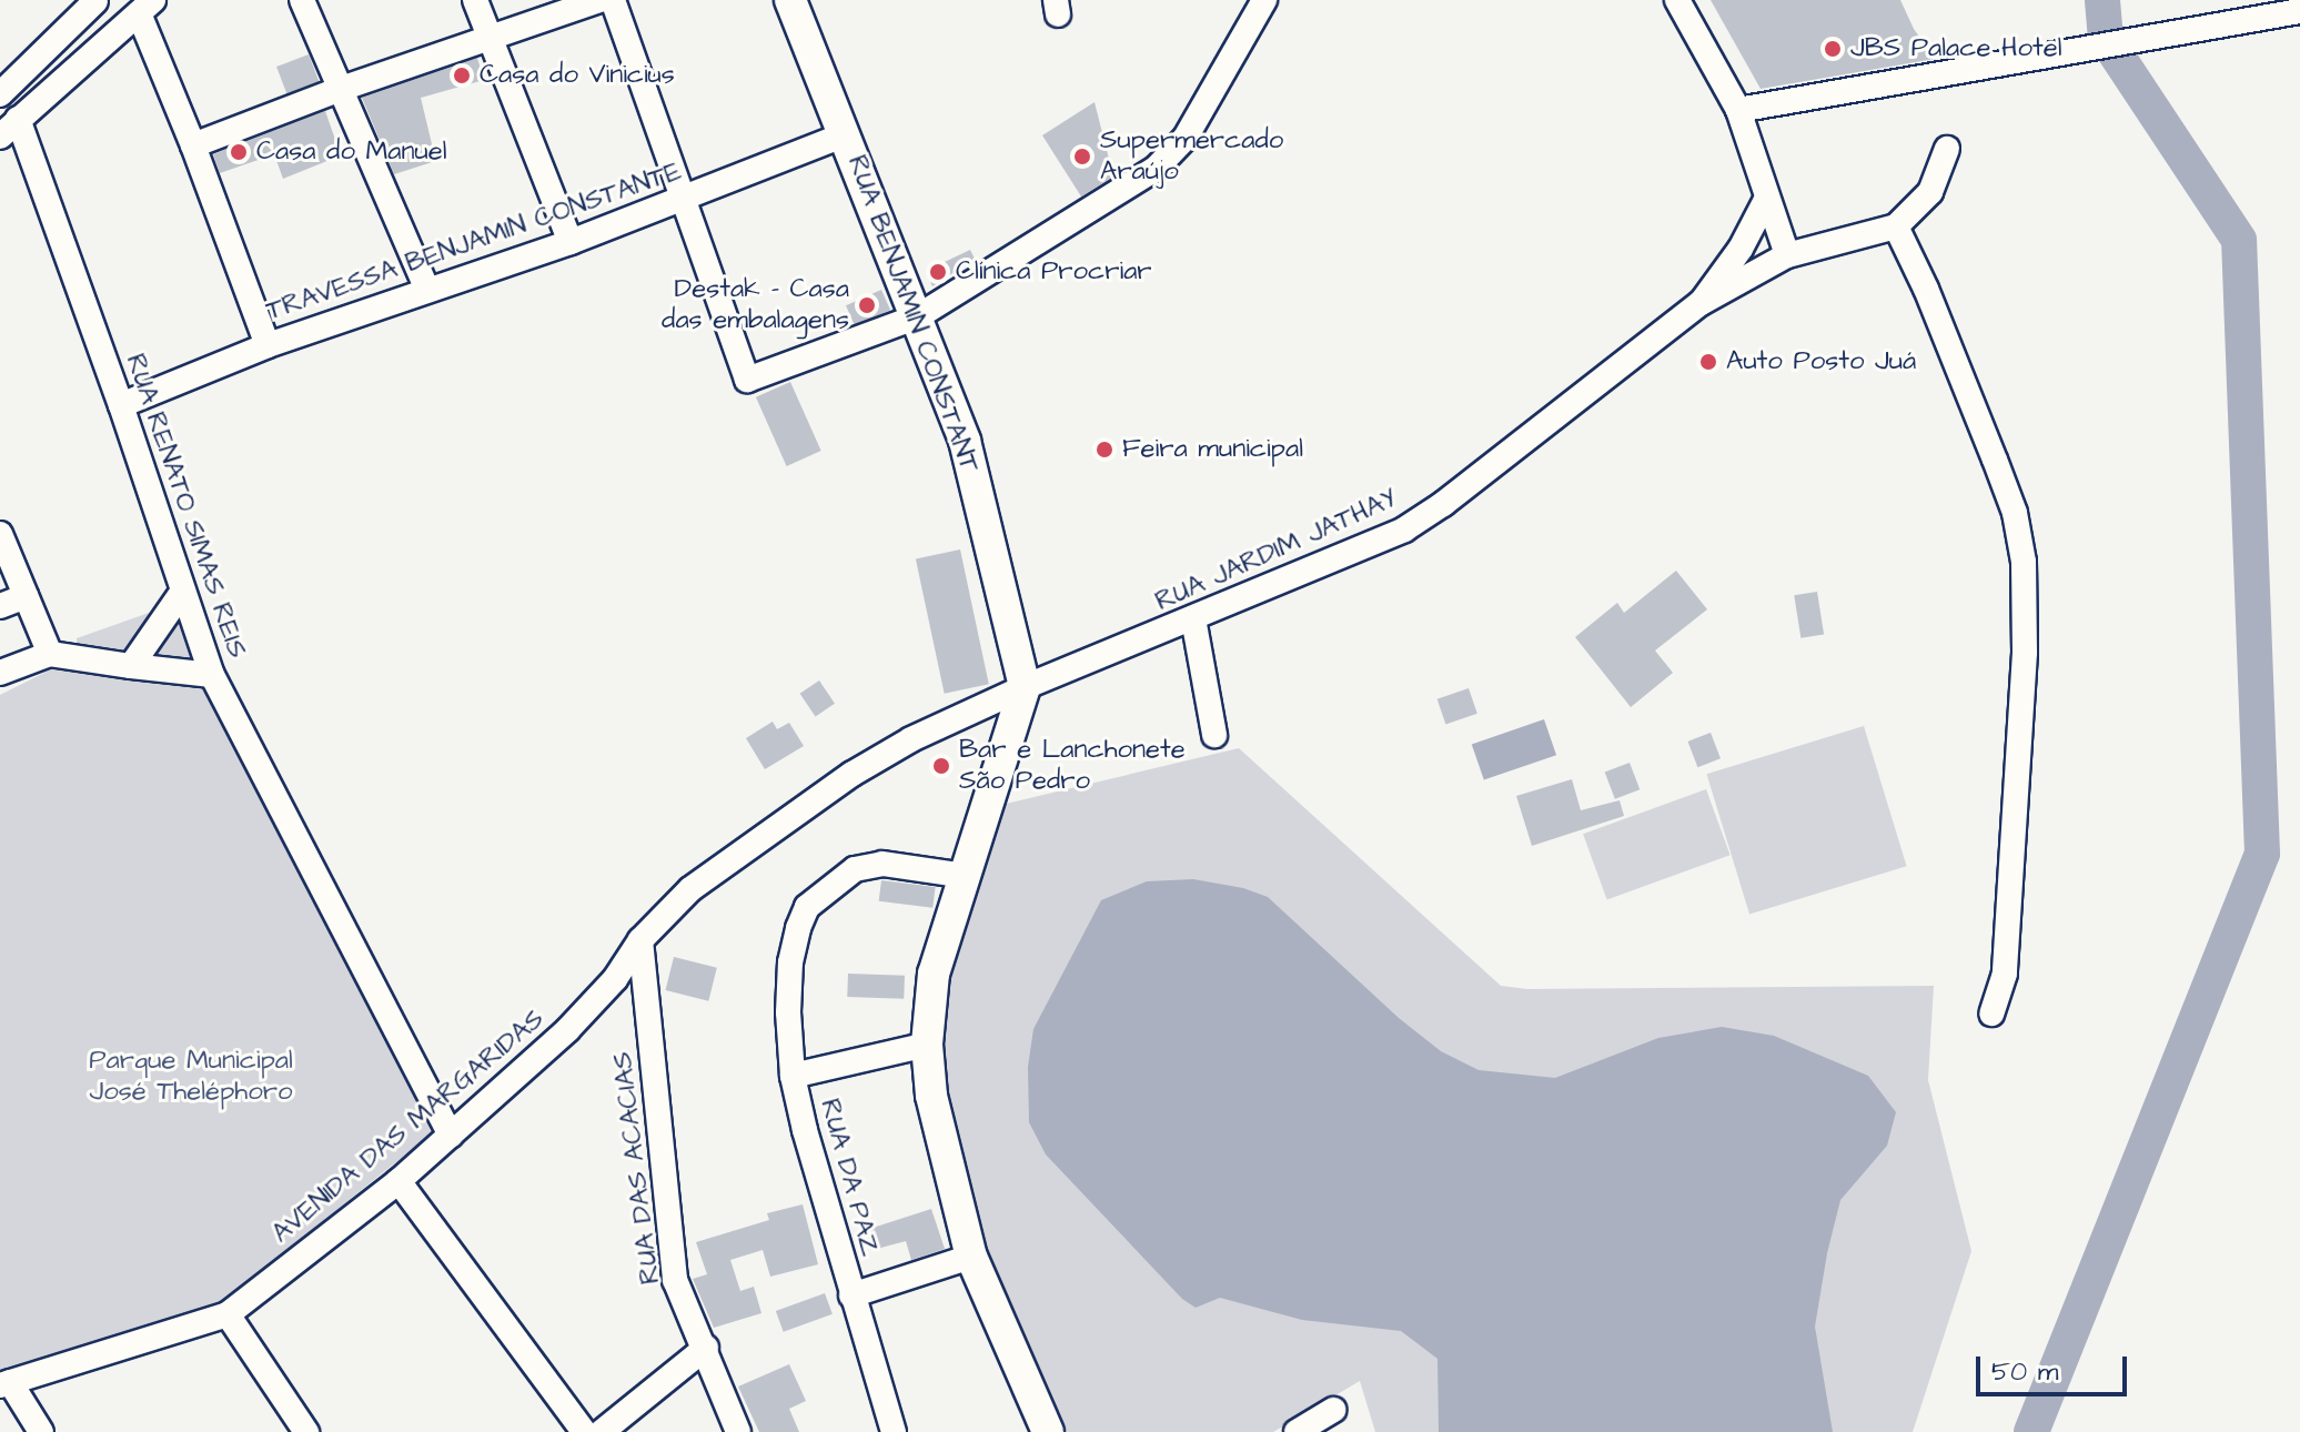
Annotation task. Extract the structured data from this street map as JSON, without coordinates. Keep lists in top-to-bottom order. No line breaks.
{"streets":{"street":["TRAVESSA BENJAMIN CONSTANTE","RUA BENJAMIN CONSTANT","RUA RENATO SIMAS REIS","RUA JARDIM JATHAY","AVENIDA DAS MARGARIDAS","RUA DAS ACACIAS","RUA DA PAZ"]},"crossings":[["TRAVESSA BENJAMIN CONSTANTE","RUA BENJAMIN CONSTANT"],["TRAVESSA BENJAMIN CONSTANTE","RUA RENATO SIMAS REIS"],["RUA BENJAMIN CONSTANT","RUA JARDIM JATHAY"],["RUA BENJAMIN CONSTANT","AVENIDA DAS MARGARIDAS"],["RUA RENATO SIMAS REIS","AVENIDA DAS MARGARIDAS"],["RUA JARDIM JATHAY","AVENIDA DAS MARGARIDAS"],["AVENIDA DAS MARGARIDAS","RUA DAS ACACIAS"]],"parks":["Parque Municipal José Theléphoro"],"places":["JBS Palace Hotel","Casa do Vinicius","Casa do Manuel","Supermercado Araújo","Clínica Procriar","Destak - Casa das embalagens","Auto Posto Juá","Feira municipal","Bar e Lanchonete São Pedro"],"scale_bar":"50 m"}
